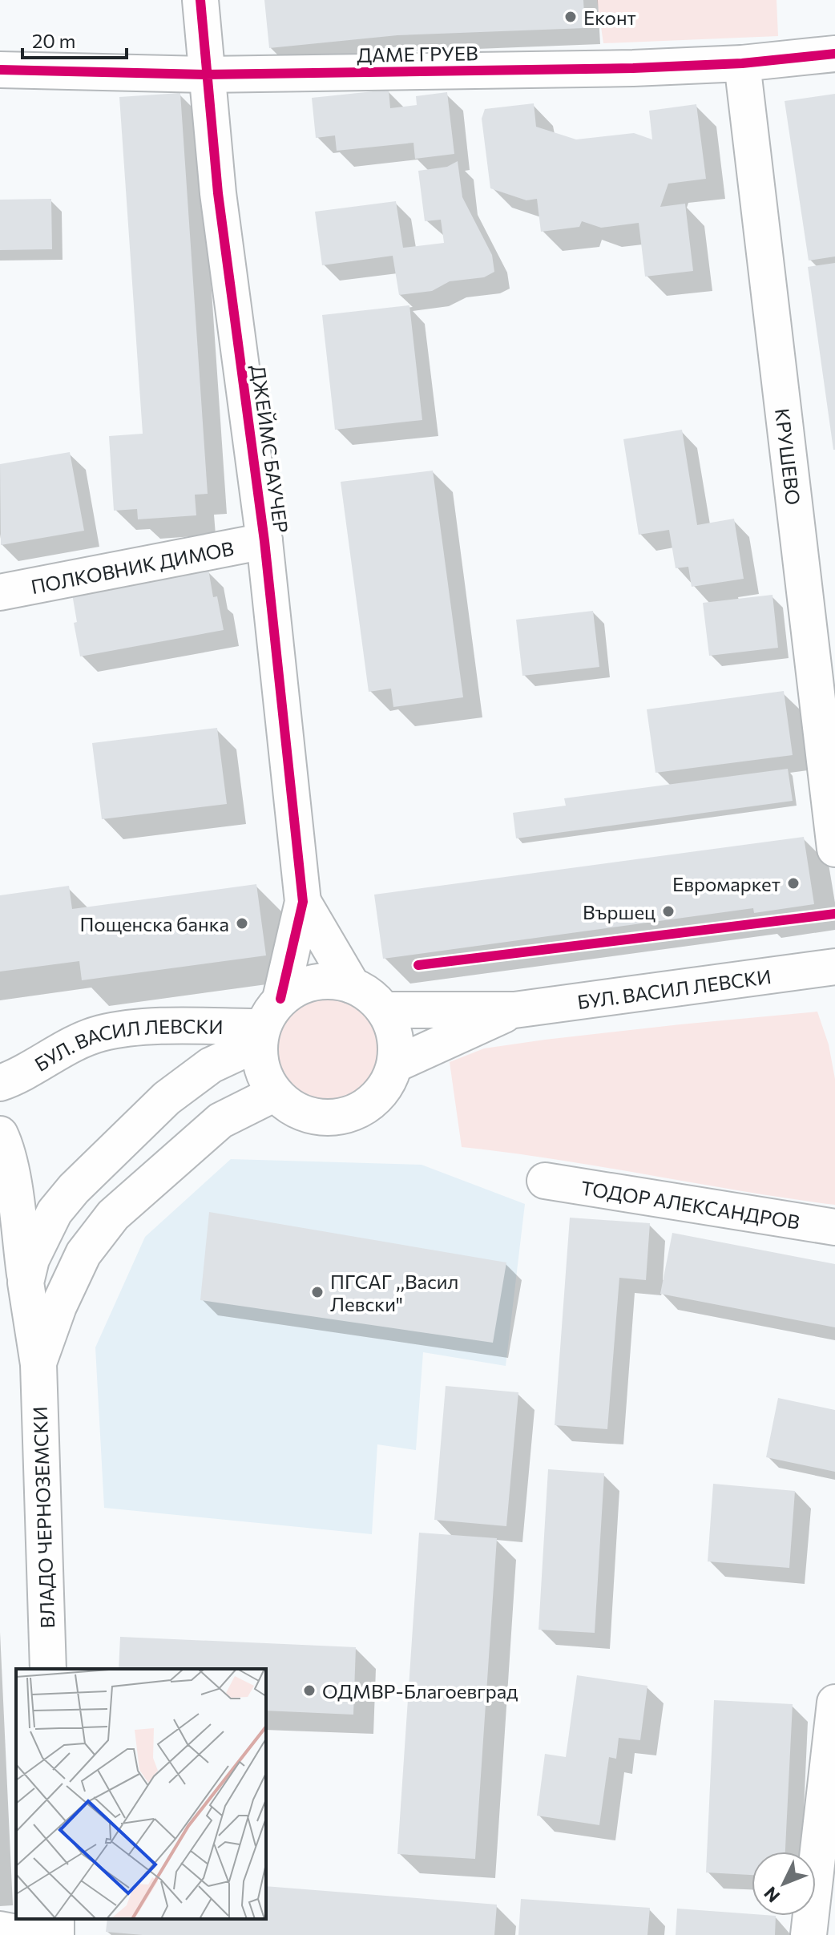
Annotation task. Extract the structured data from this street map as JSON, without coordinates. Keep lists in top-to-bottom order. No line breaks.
{"streets":{"street":["ДАМЕ ГРУЕВ","ДЖЕЙМС БАУЧЕР","КРУШЕВО","ПОЛКОВНИК ДИМОВ","БУЛ. ВАСИЛ ЛЕВСКИ","ТОДОР АЛЕКСАНДРОВ","ВЛАДО ЧЕРНОЗЕМСКИ"]},"crossings":[["ДАМЕ ГРУЕВ","ДЖЕЙМС БАУЧЕР"],["ДАМЕ ГРУЕВ","КРУШЕВО"],["ДЖЕЙМС БАУЧЕР","ПОЛКОВНИК ДИМОВ"]],"places":["Еконт","Евромаркет","Вършец","Пощенска банка","ПГСАГ ,,Васил Левски\"","ОДМВР-Благоевград"],"scale_bar":"20 m","north":"bottom left"}
